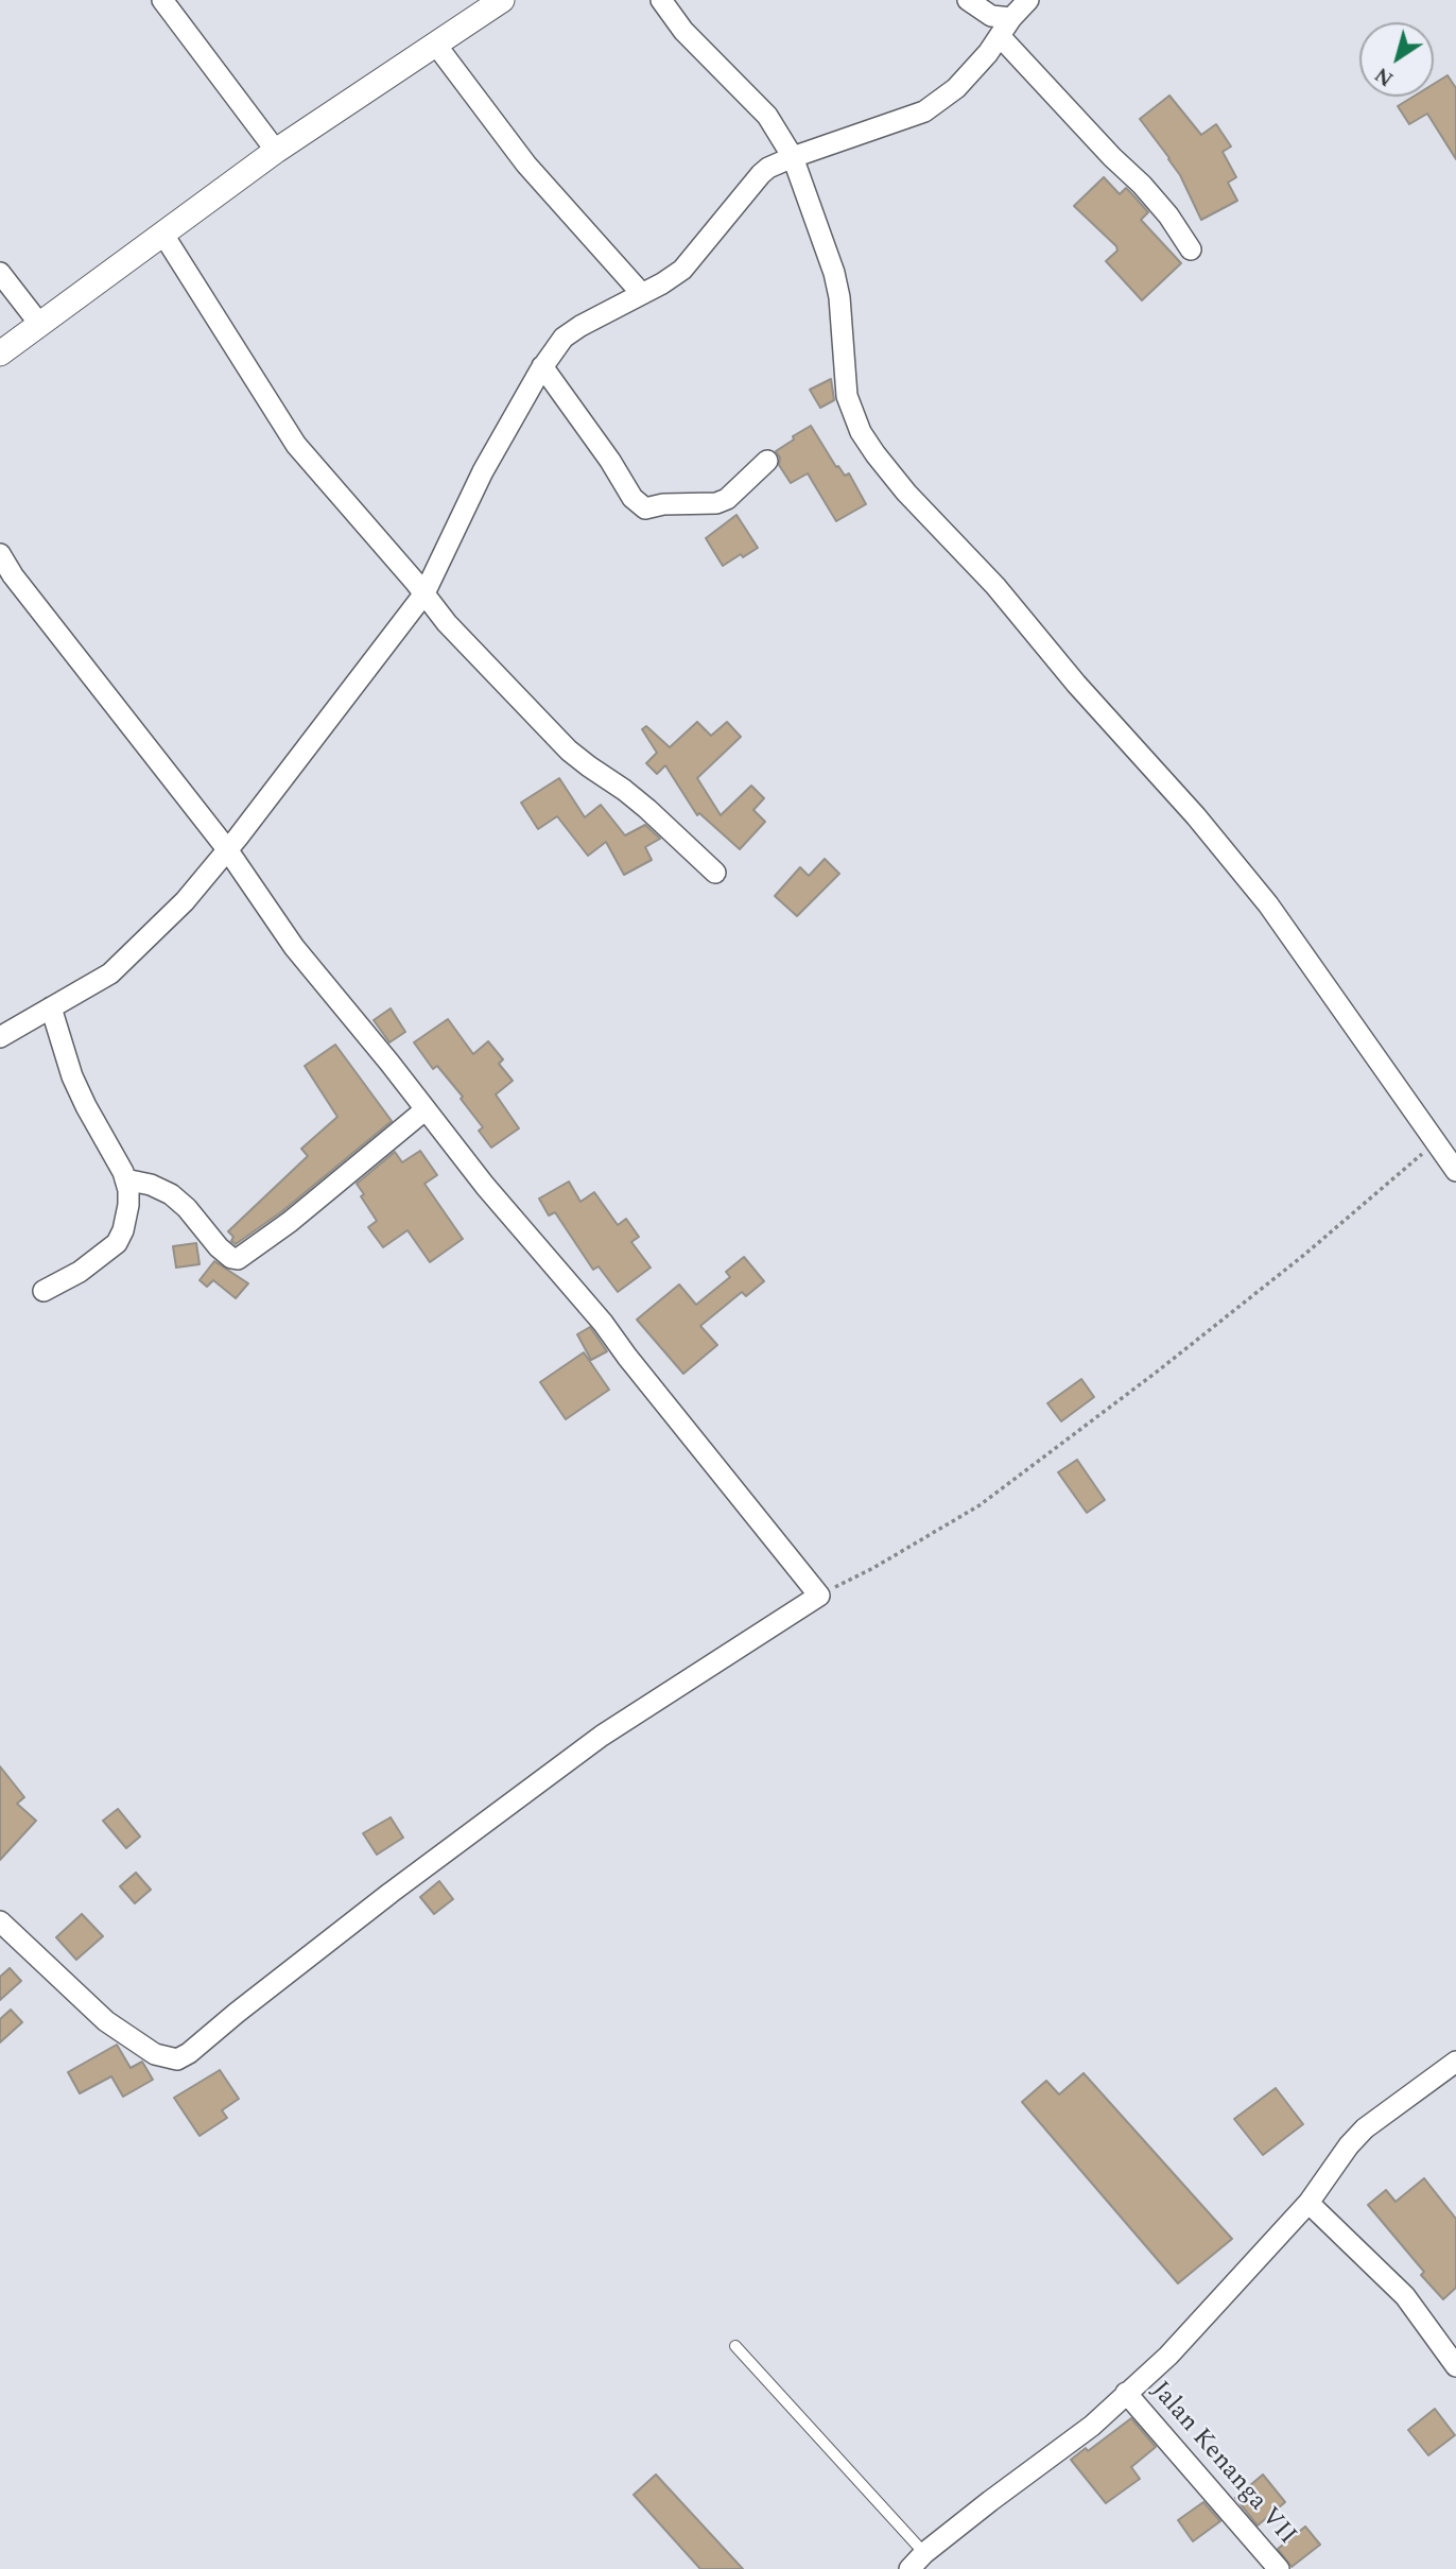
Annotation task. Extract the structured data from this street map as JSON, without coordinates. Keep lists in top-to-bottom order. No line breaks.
{"streets":{"street":["Jalan Kenanga VII"]},"north":"bottom left"}
